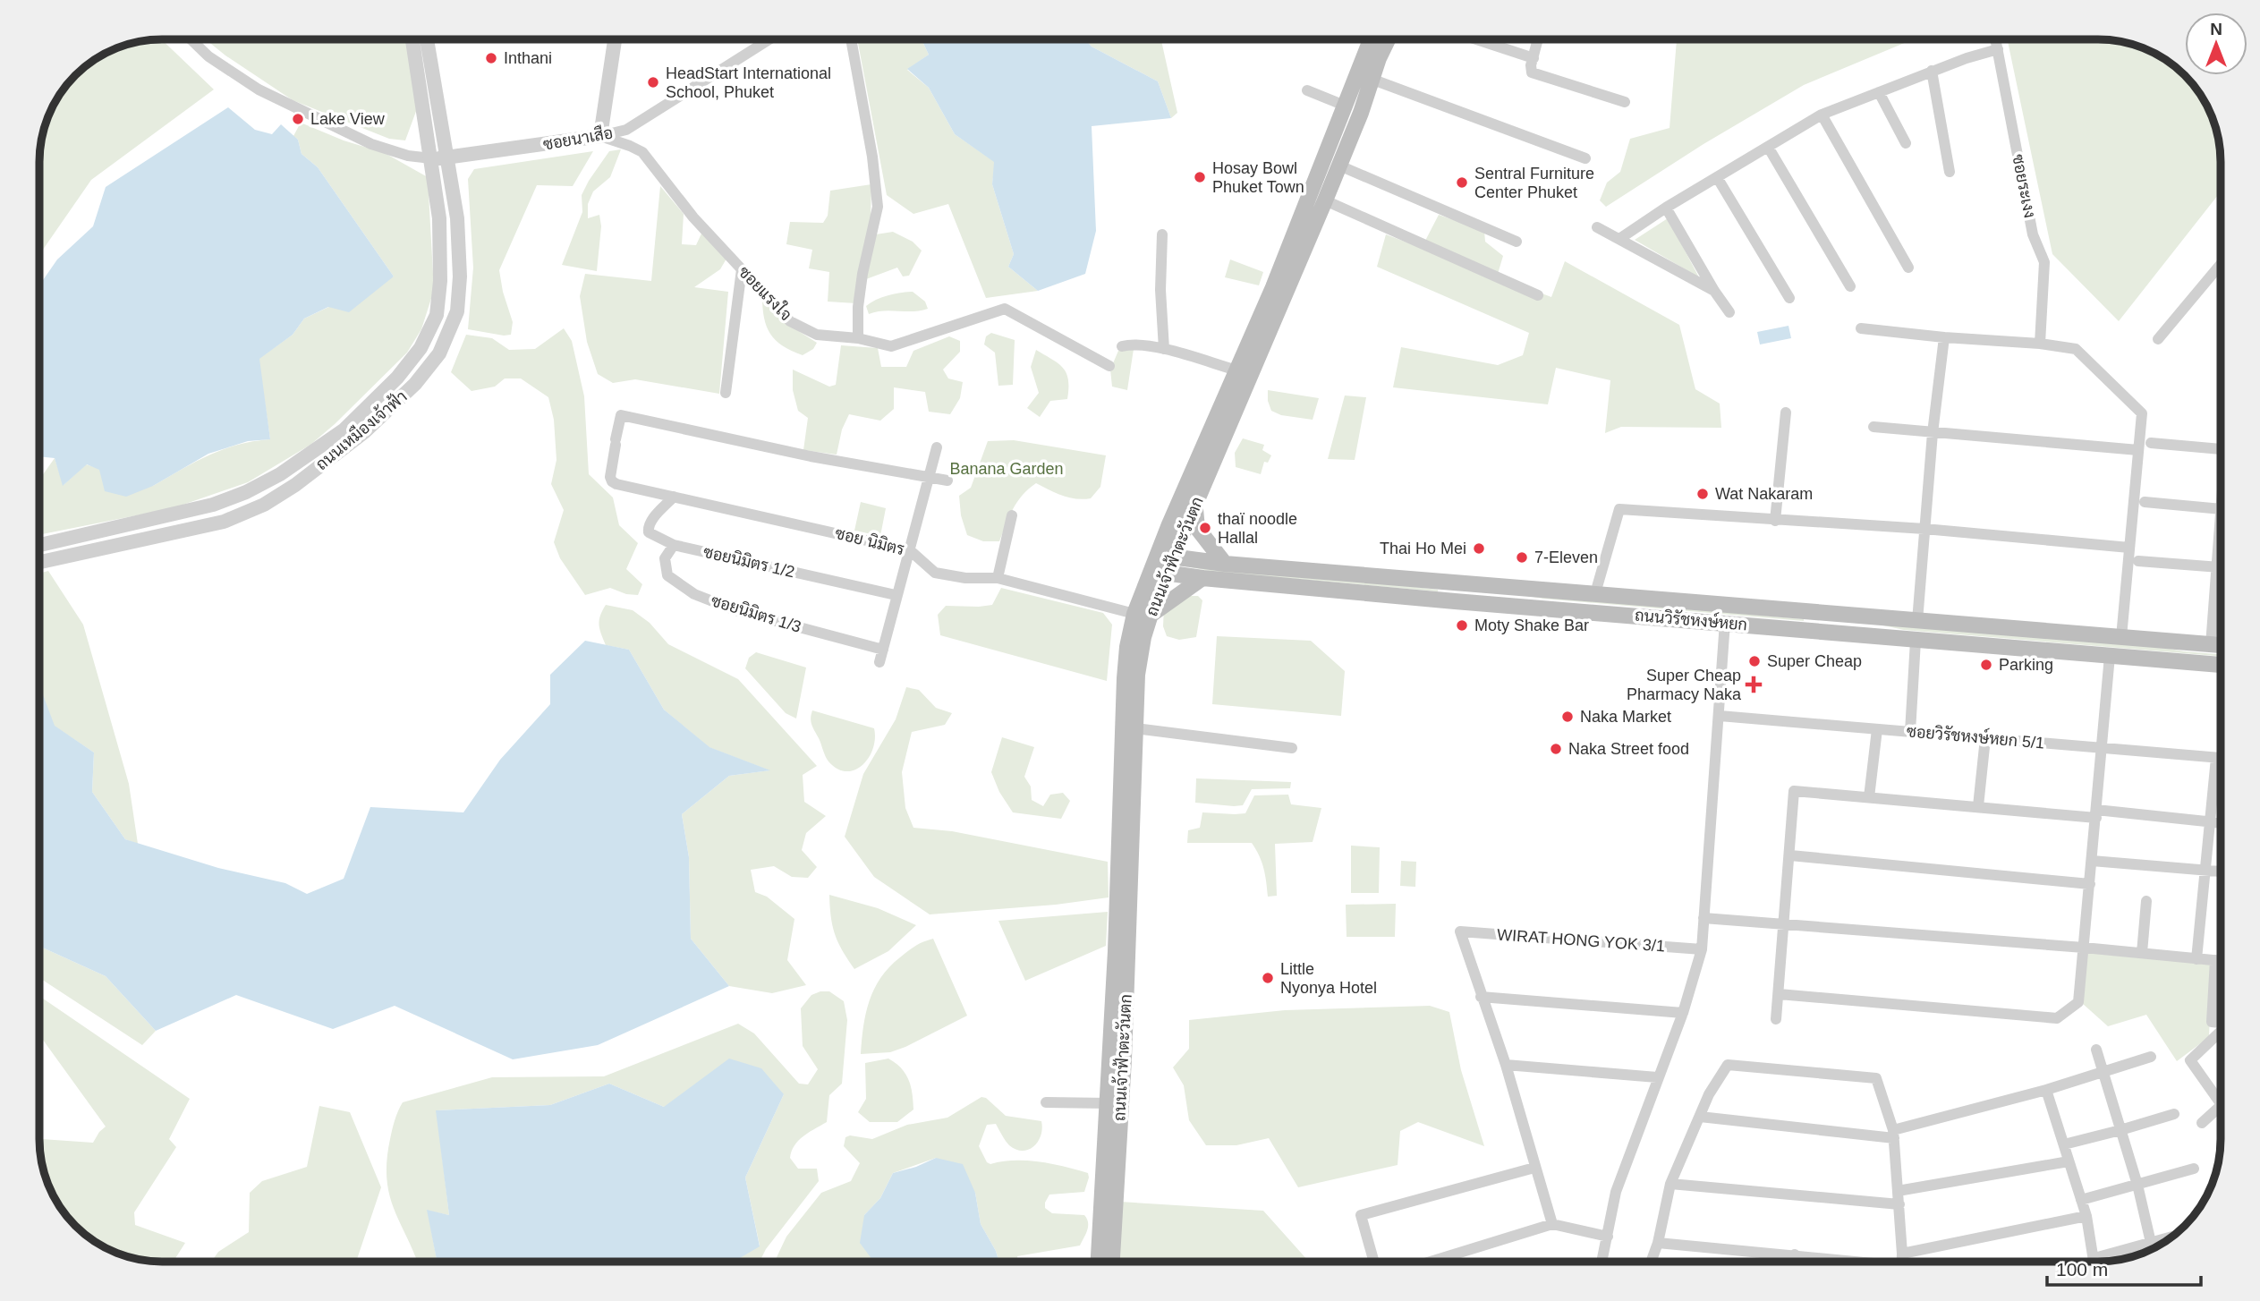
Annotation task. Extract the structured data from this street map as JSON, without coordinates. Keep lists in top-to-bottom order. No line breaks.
{"streets":{"main road":["ถนนเจ้าฟ้าตะวันตก","ถนนวิรัชหงษ์หยก"],"street":["ซอยนาเสือ","ซอยระเงง","ซอยแรงใจ","ถนนเหมืองเจ้าฟ้า","ซอย นิมิตร","ซอยนิมิตร 1/2","ซอยนิมิตร 1/3","ซอยวิรัชหงษ์หยก 5/1","WIRAT HONG YOK 3/1"]},"crossings":[["ซอยนาเสือ","ซอยแรงใจ"],["ซอยนาเสือ","ถนนเหมืองเจ้าฟ้า"],["ซอย นิมิตร","ถนนเจ้าฟ้าตะวันตก"],["ซอย นิมิตร","ซอยนิมิตร 1/2"],["ถนนเจ้าฟ้าตะวันตก","ถนนวิรัชหงษ์หยก"],["ซอยนิมิตร 1/2","ซอยนิมิตร 1/3"]],"parks":["Banana Garden"],"places":{"other":["Inthani","HeadStart International School, Phuket","Lake View","Hosay Bowl Phuket Town","Sentral Furniture Center Phuket","Wat Nakaram","thaï noodle Hallal","Thai Ho Mei","7-Eleven","Moty Shake Bar","Super Cheap","Parking","Naka Market","Naka Street food","Little Nyonya Hotel"],"health":["Super Cheap Pharmacy Naka"]},"scale_bar":"100 m","north":"top"}
